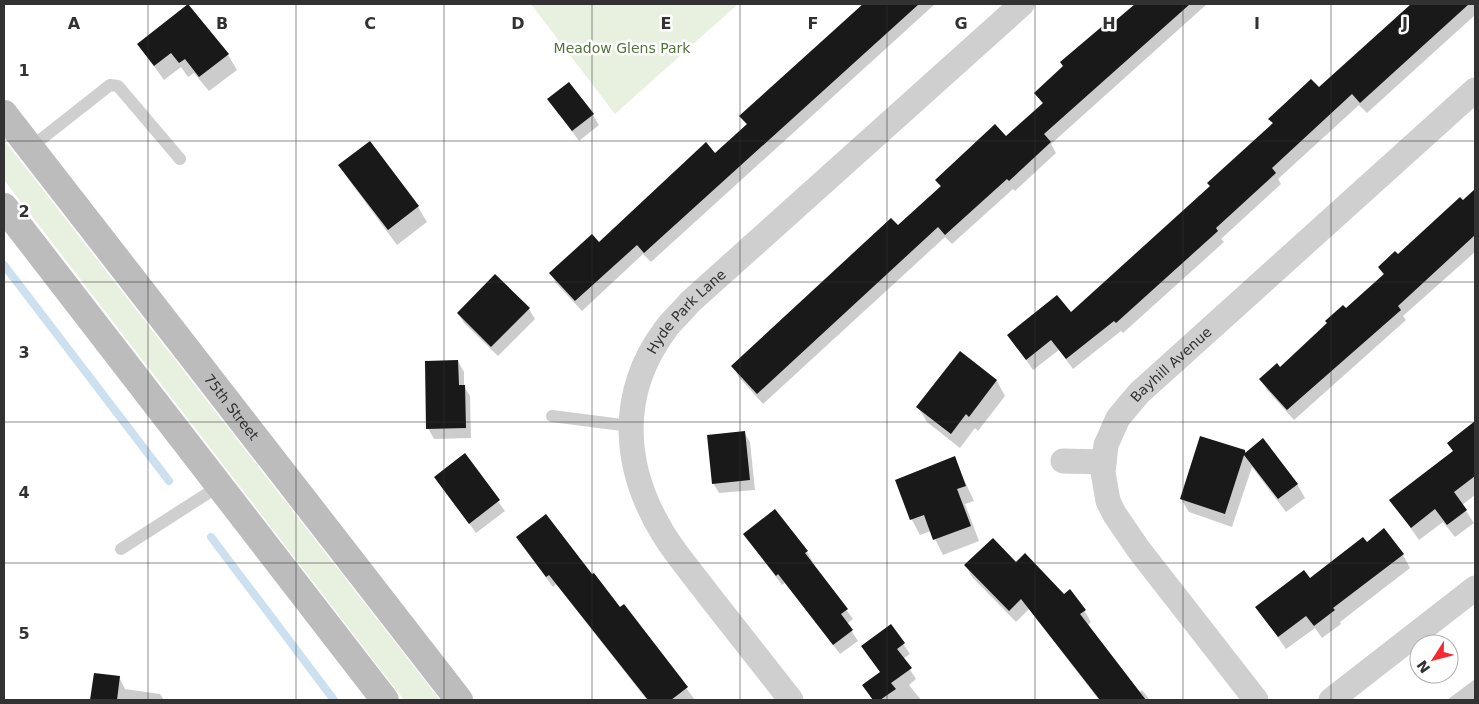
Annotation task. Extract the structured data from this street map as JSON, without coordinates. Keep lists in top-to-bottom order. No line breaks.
{"streets":{"main road":["75th Street"],"street":["Hyde Park Lane","Bayhill Avenue"]},"parks":["Meadow Glens Park"],"north":"bottom left","grid":{"columns":["A","B","C","D","E","F","G","H","I","J"],"rows":["1","2","3","4","5"]}}
